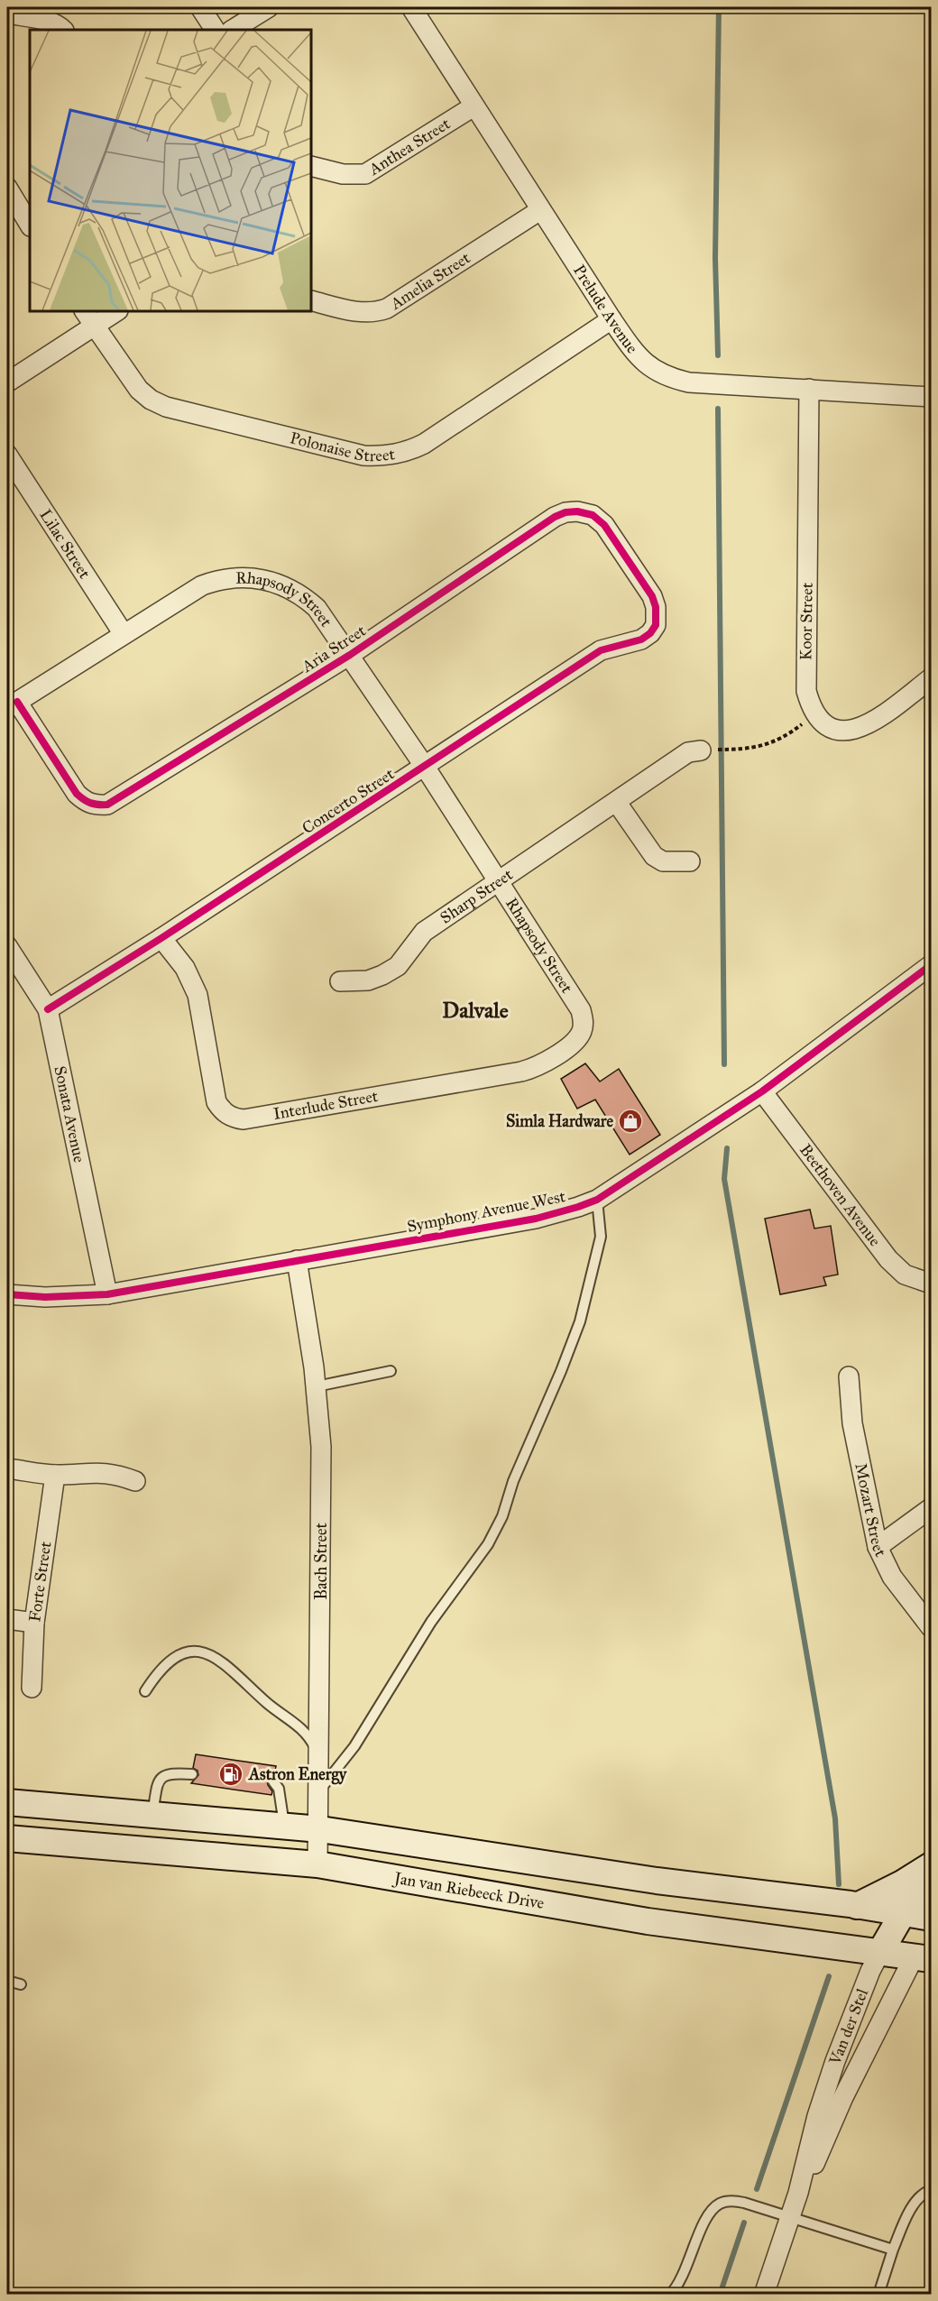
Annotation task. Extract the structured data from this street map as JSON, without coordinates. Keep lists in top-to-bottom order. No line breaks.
{"streets":{"main road":["Jan van Riebeeck Drive","Van der Stel"],"street":["Anthea Street","Amelia Street","Prelude Avenue","Polonaise Street","Lilac Street","Rhapsody Street","Koor Street","Aria Street","Concerto Street","Sharp Street","Interlude Street","Sonata Avenue","Beethoven Avenue","Symphony Avenue West","Mozart Street","Bach Street","Forte Street"]},"crossings":[["Anthea Street","Prelude Avenue"],["Amelia Street","Prelude Avenue"],["Prelude Avenue","Polonaise Street"],["Prelude Avenue","Koor Street"],["Lilac Street","Rhapsody Street"],["Rhapsody Street","Aria Street"],["Rhapsody Street","Concerto Street"],["Rhapsody Street","Sharp Street"],["Rhapsody Street","Interlude Street"],["Aria Street","Concerto Street"],["Concerto Street","Interlude Street"],["Concerto Street","Sonata Avenue"],["Sonata Avenue","Symphony Avenue West"],["Beethoven Avenue","Symphony Avenue West"],["Symphony Avenue West","Bach Street"],["Bach Street","Jan van Riebeeck Drive"],["Jan van Riebeeck Drive","Van der Stel"]],"districts":["Dalvale"],"places":{"shop":["Simla Hardware"],"fuel station":["Astron Energy"]}}
